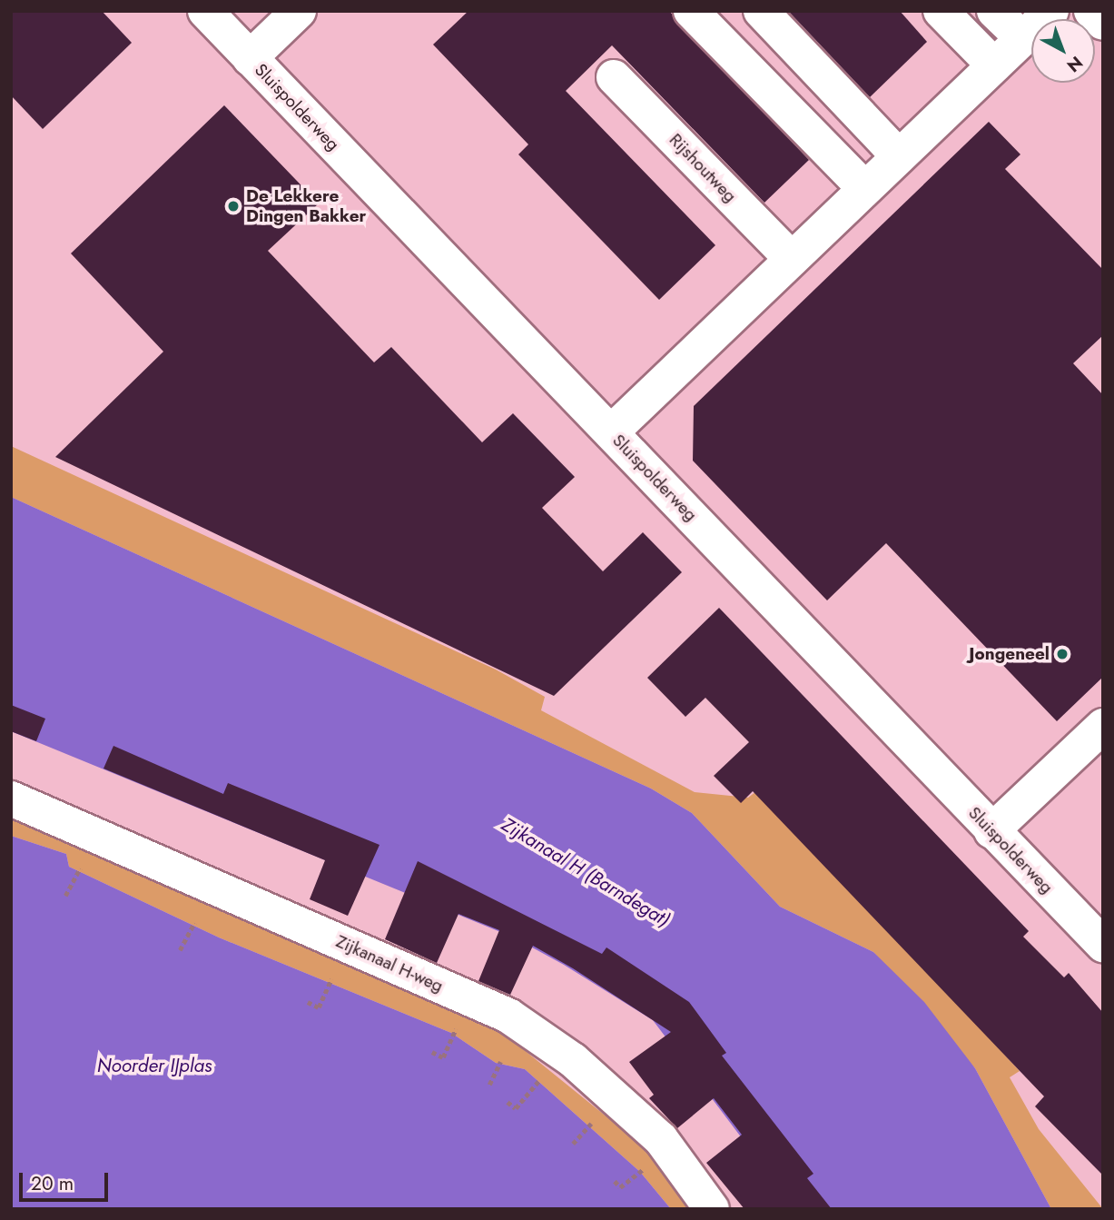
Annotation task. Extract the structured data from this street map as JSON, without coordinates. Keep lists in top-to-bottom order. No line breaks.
{"streets":{"street":["Sluispolderweg","Rijshoutweg","Zijkanaal H-weg"]},"water":["Zijkanaal H (Barndegat)","Noorder IJplas"],"places":["De Lekkere Dingen Bakker","Jongeneel"],"scale_bar":"20 m","north":"bottom right"}
